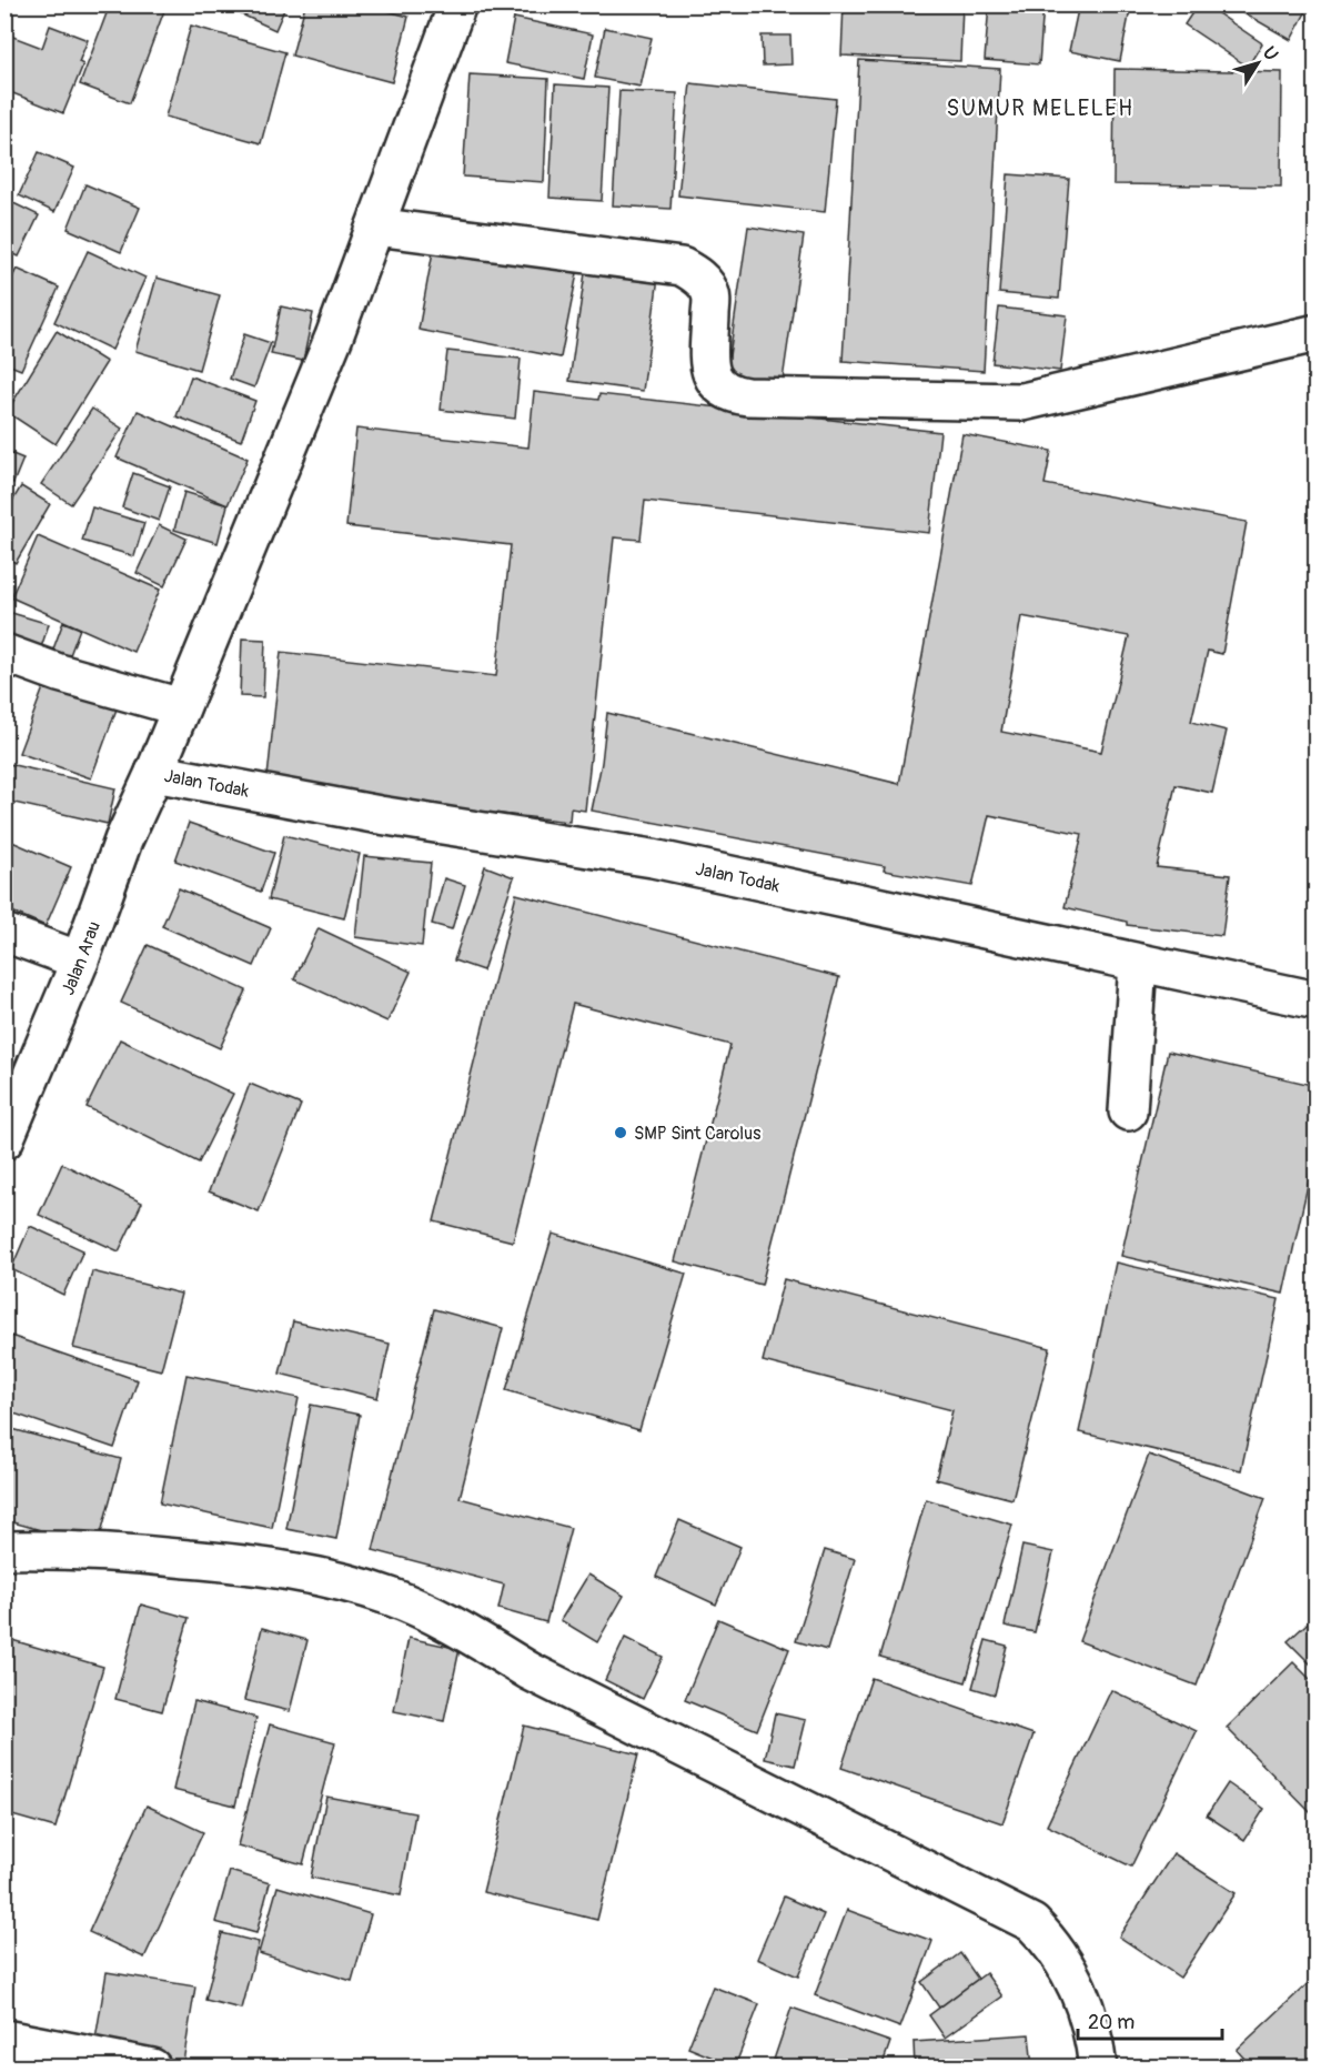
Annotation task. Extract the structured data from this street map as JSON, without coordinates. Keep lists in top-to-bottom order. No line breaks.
{"streets":{"street":["Jalan Todak","Jalan Arau"]},"crossings":[["Jalan Todak","Jalan Arau"]],"districts":["SUMUR MELELEH"],"places":["SMP Sint Carolus"],"scale_bar":"20 m","north":"top right"}
